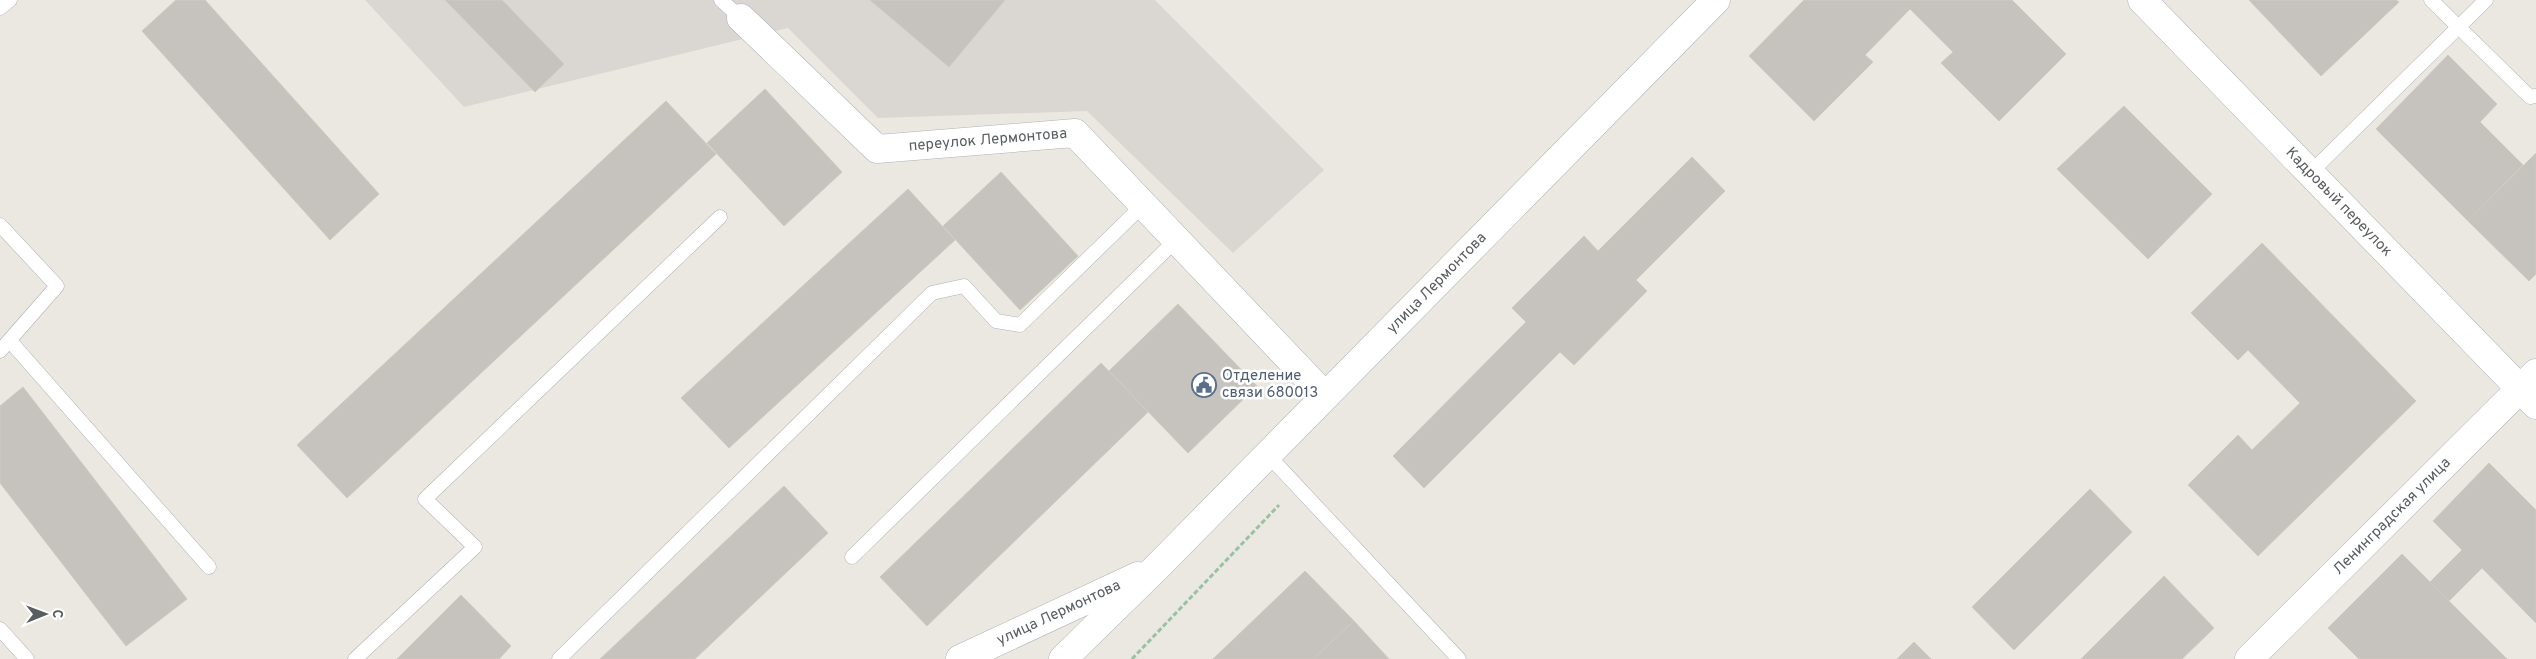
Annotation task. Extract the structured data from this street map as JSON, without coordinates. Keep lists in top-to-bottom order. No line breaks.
{"streets":{"street":["переулок Лермонтова","Кадровый переулок","улица Лермонтова","Ленинградская улица"]},"crossings":[["переулок Лермонтова","улица Лермонтова"],["Кадровый переулок","Ленинградская улица"]],"places":{"public building":["Отделение связи 680013"]},"north":"right"}
